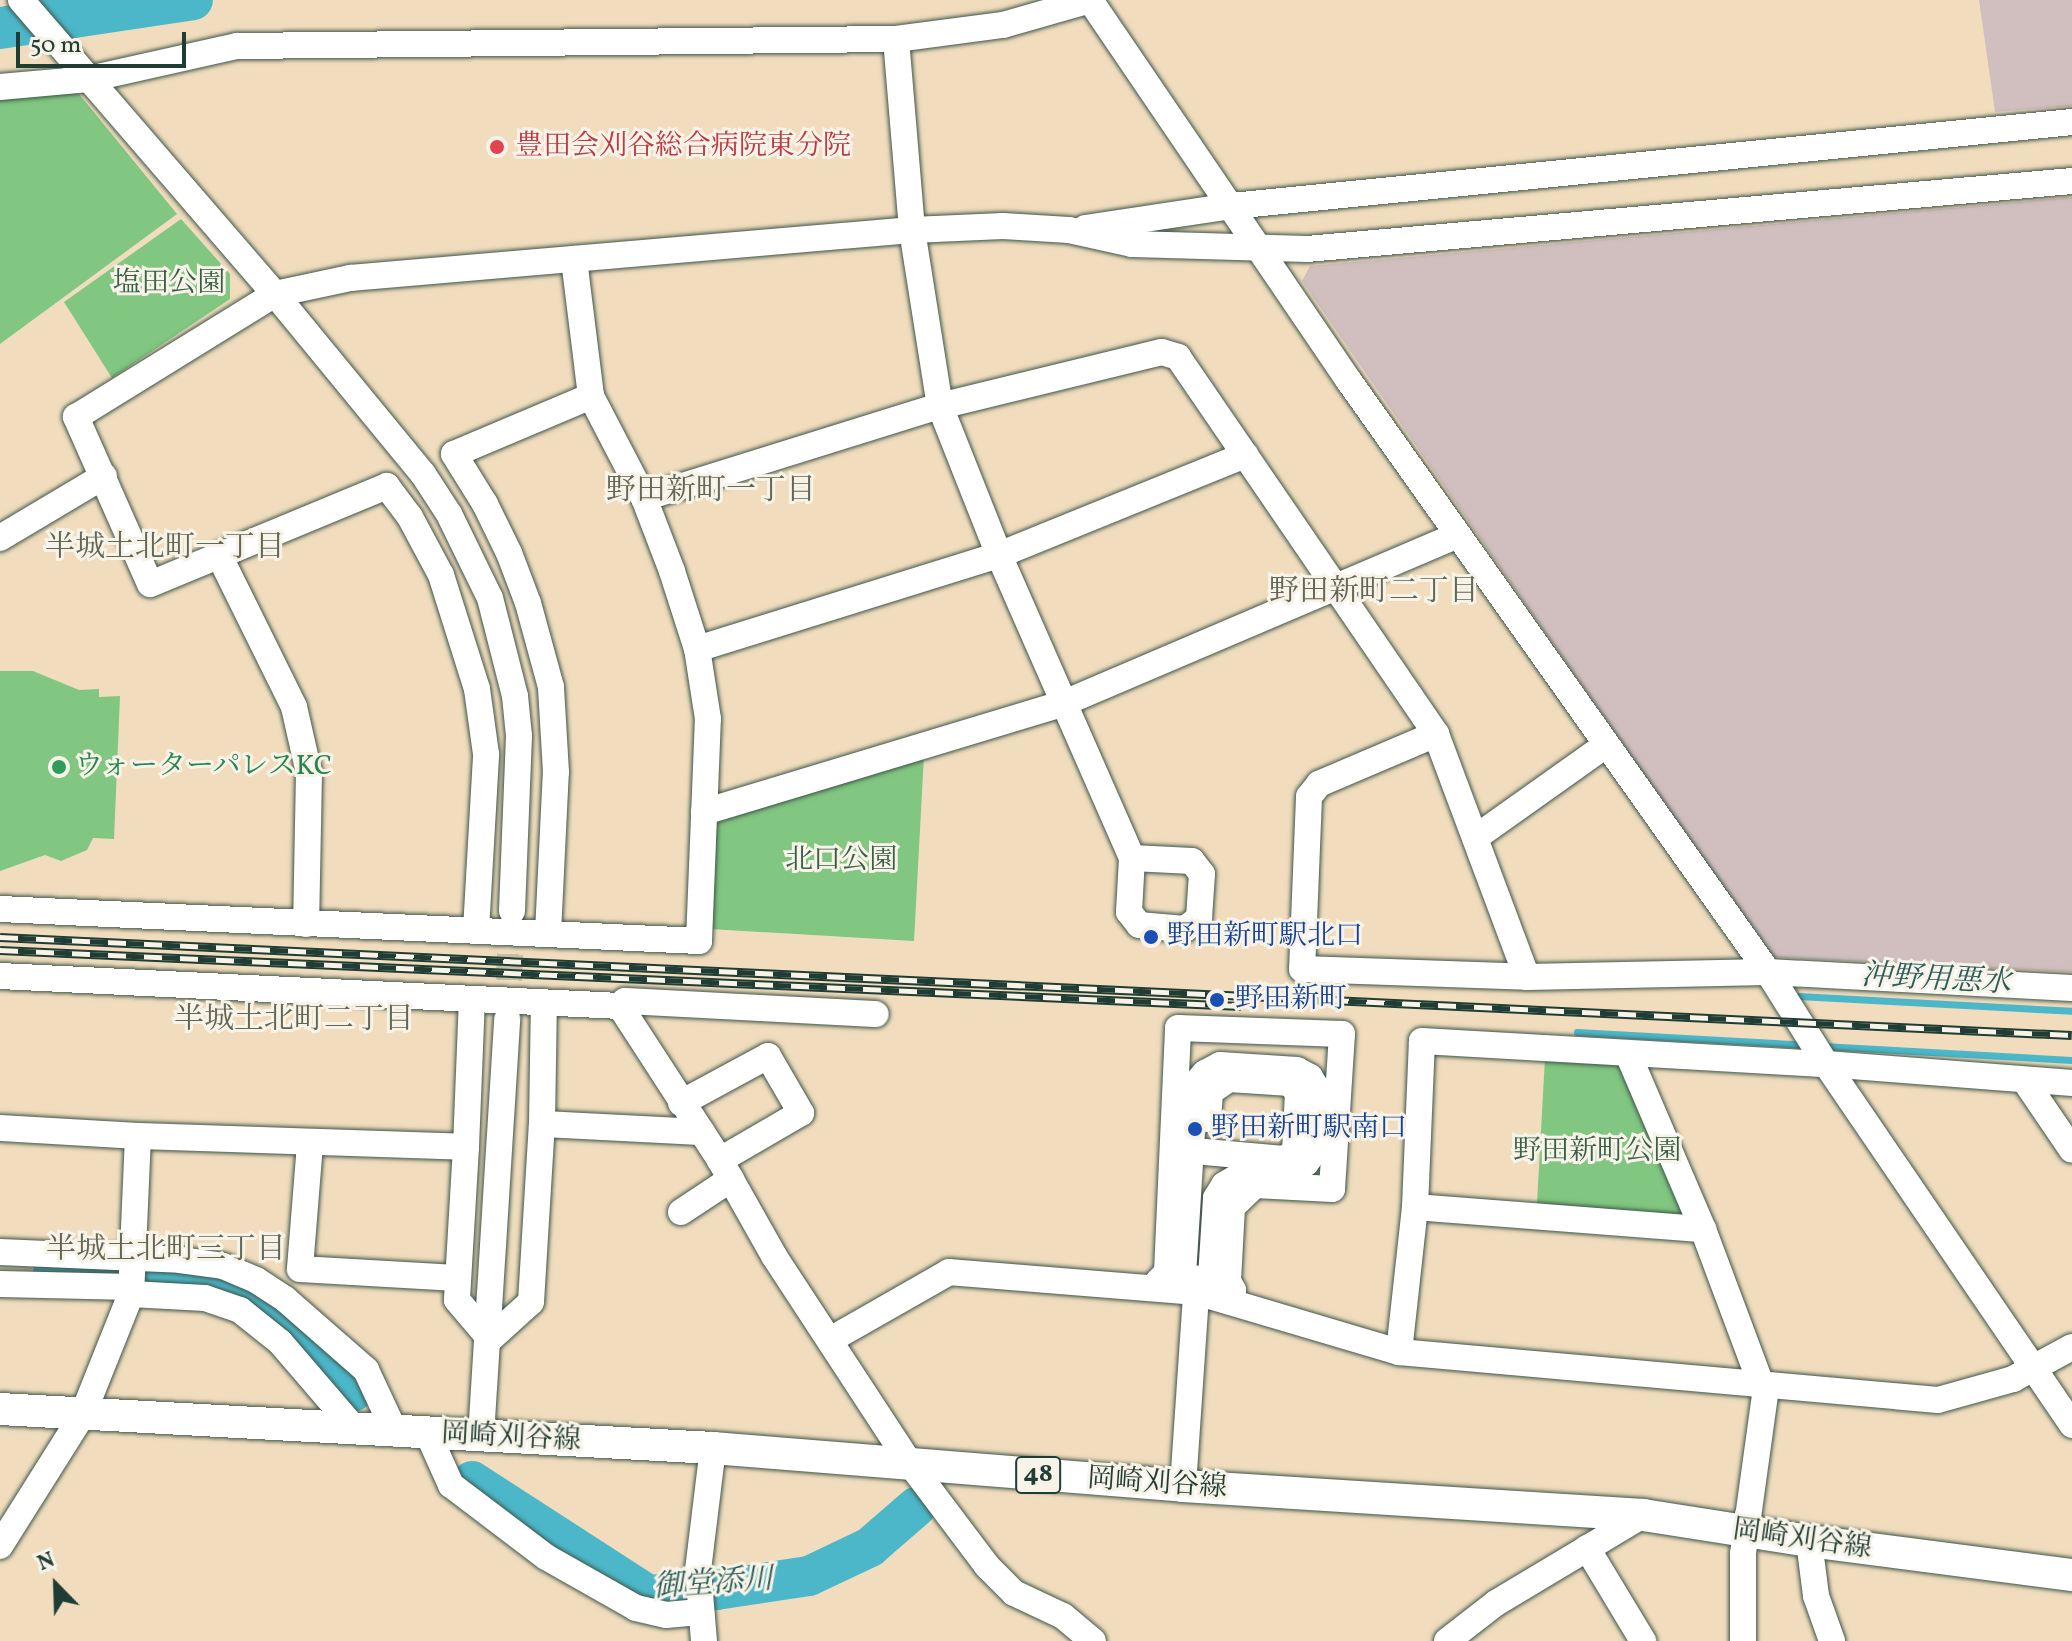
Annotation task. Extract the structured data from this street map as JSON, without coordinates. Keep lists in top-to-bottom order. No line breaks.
{"streets":{"main road":["岡崎刈谷線","48"]},"districts":["野田新町一丁目","半城土北町一丁目","野田新町二丁目","半城土北町二丁目","半城土北町三丁目"],"water":["沖野用悪水","御堂添川"],"parks":["塩田公園","北口公園","野田新町公園"],"places":["豊田会刈谷総合病院東分院","ウォーターパレスKC","野田新町駅北口","野田新町","野田新町駅南口"],"scale_bar":"50 m","north":"top left"}
